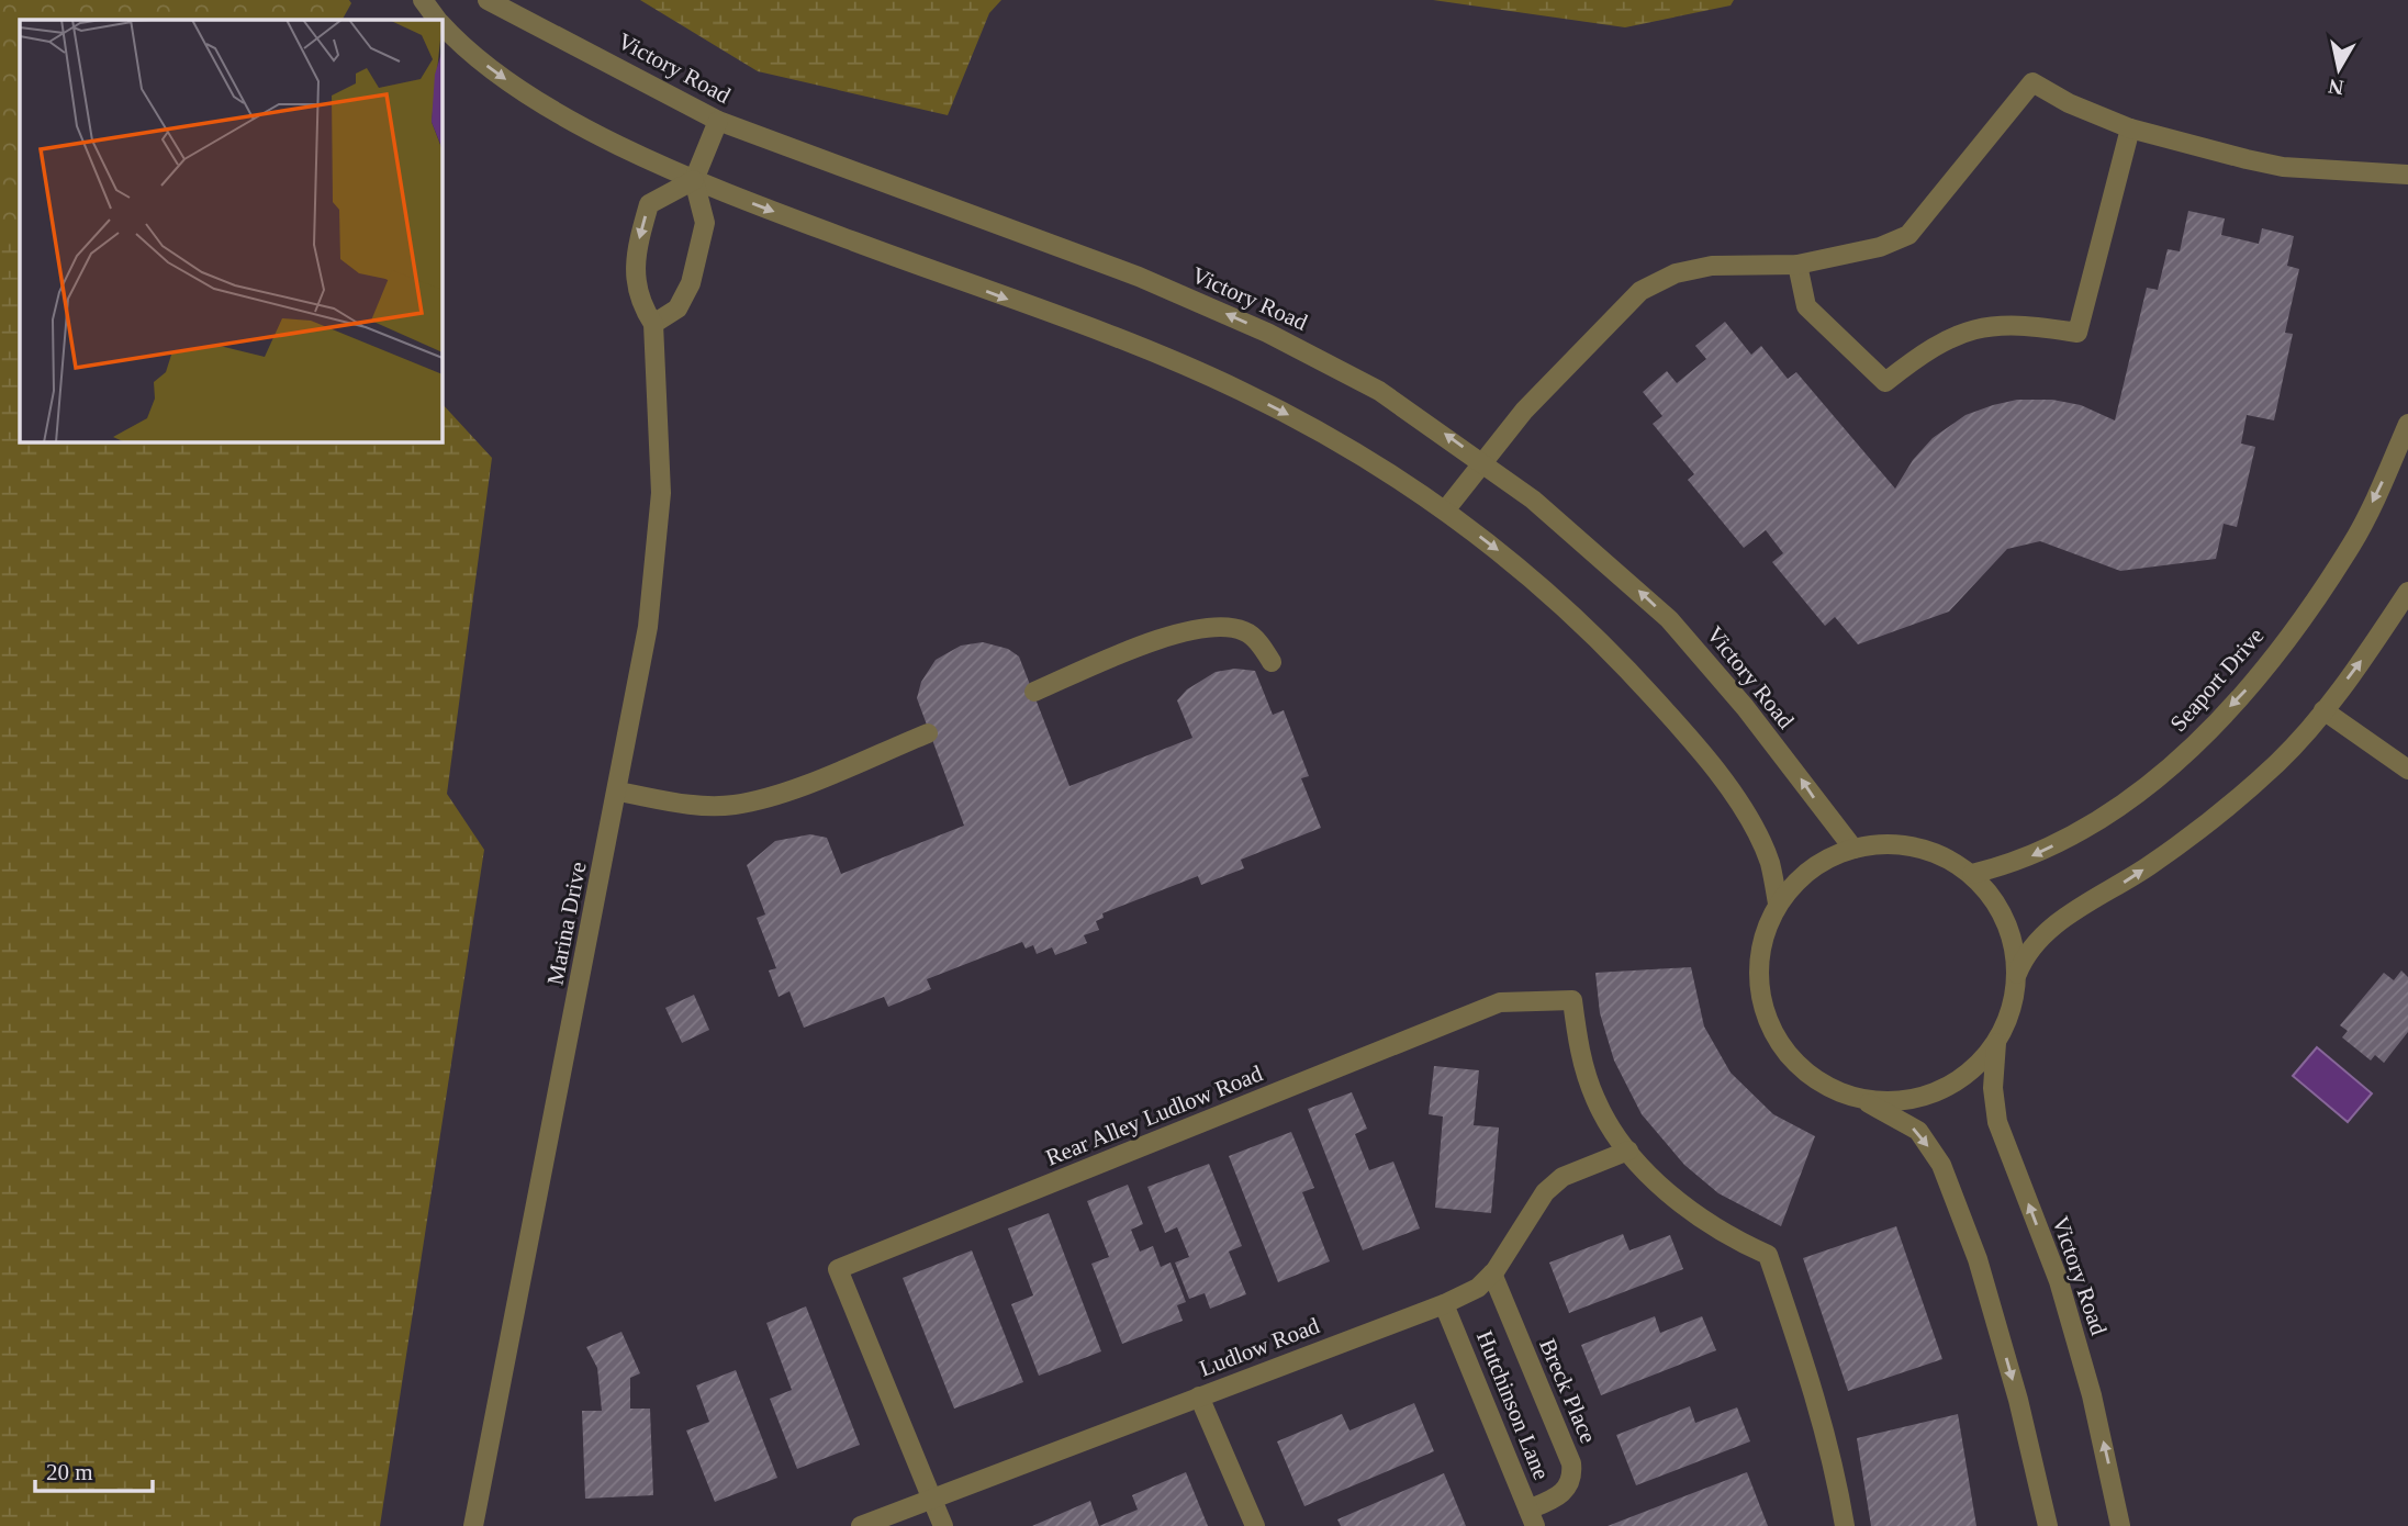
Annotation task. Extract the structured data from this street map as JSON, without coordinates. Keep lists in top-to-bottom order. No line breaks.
{"streets":{"street":["Victory Road","Seaport Drive","Marina Drive","Rear Alley Ludlow Road","Ludlow Road","Breck Place","Hutchinson Lane"]},"crossings":[["Victory Road","Seaport Drive"],["Rear Alley Ludlow Road","Ludlow Road"],["Ludlow Road","Breck Place"],["Ludlow Road","Hutchinson Lane"],["Breck Place","Hutchinson Lane"]],"scale_bar":"20 m","north":"bottom"}
